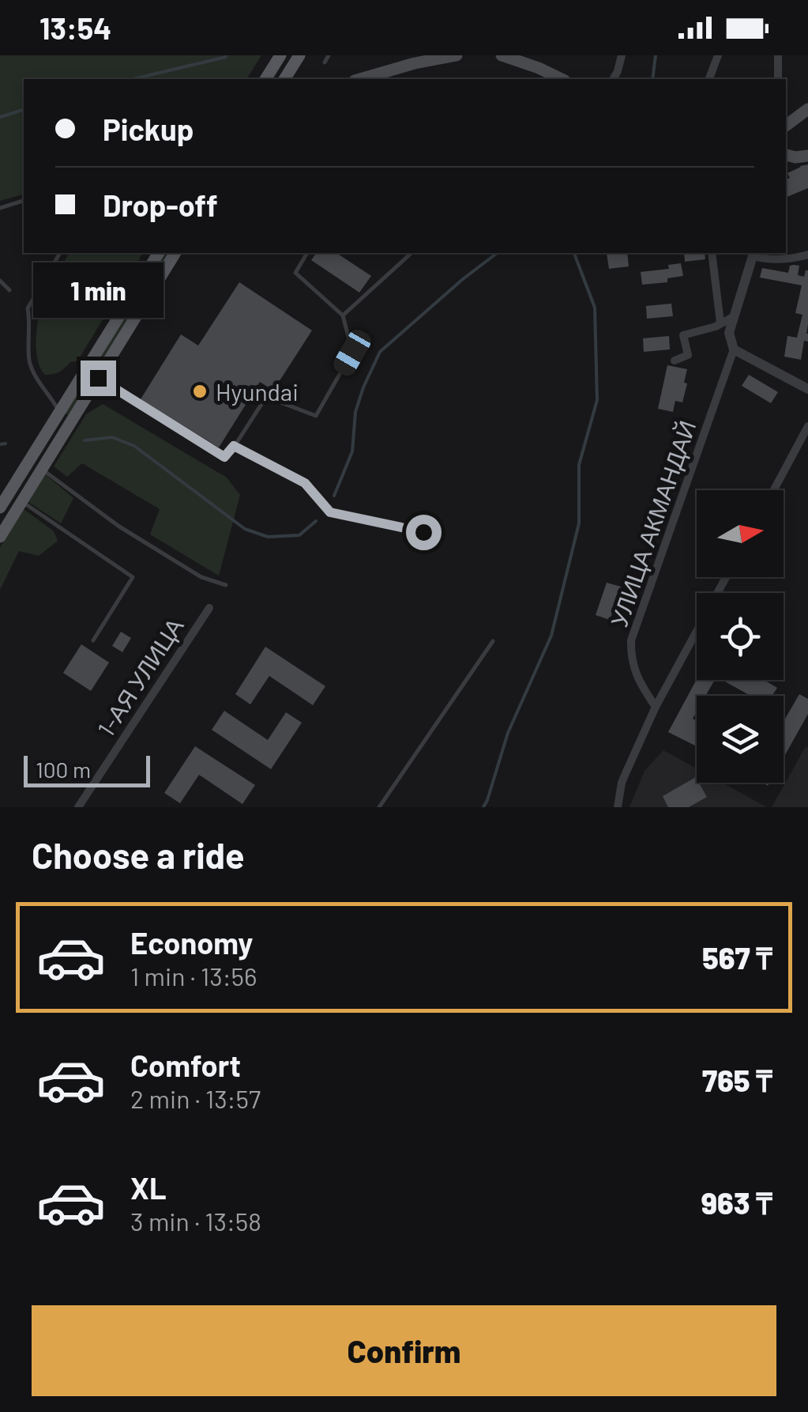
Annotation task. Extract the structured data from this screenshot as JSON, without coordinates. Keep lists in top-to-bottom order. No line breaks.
{"streets":{"street":["УЛИЦА АКМАНДАЙ","1-АЯ УЛИЦА"]},"places":["Hyundai"],"scale_bar":"100 m","north":"right","page":{"status":"13:54","banner":["Pickup","Drop-off"],"bubble":"1 min","scale":"100 m","heading":"Choose a ride","list":[{"name":"Economy","note":"1 min · 13:56","value":"567 ₸"},{"name":"Comfort","note":"2 min · 13:57","value":"765 ₸"},{"name":"XL","note":"3 min · 13:58","value":"963 ₸"}],"buttons":"Confirm"}}
